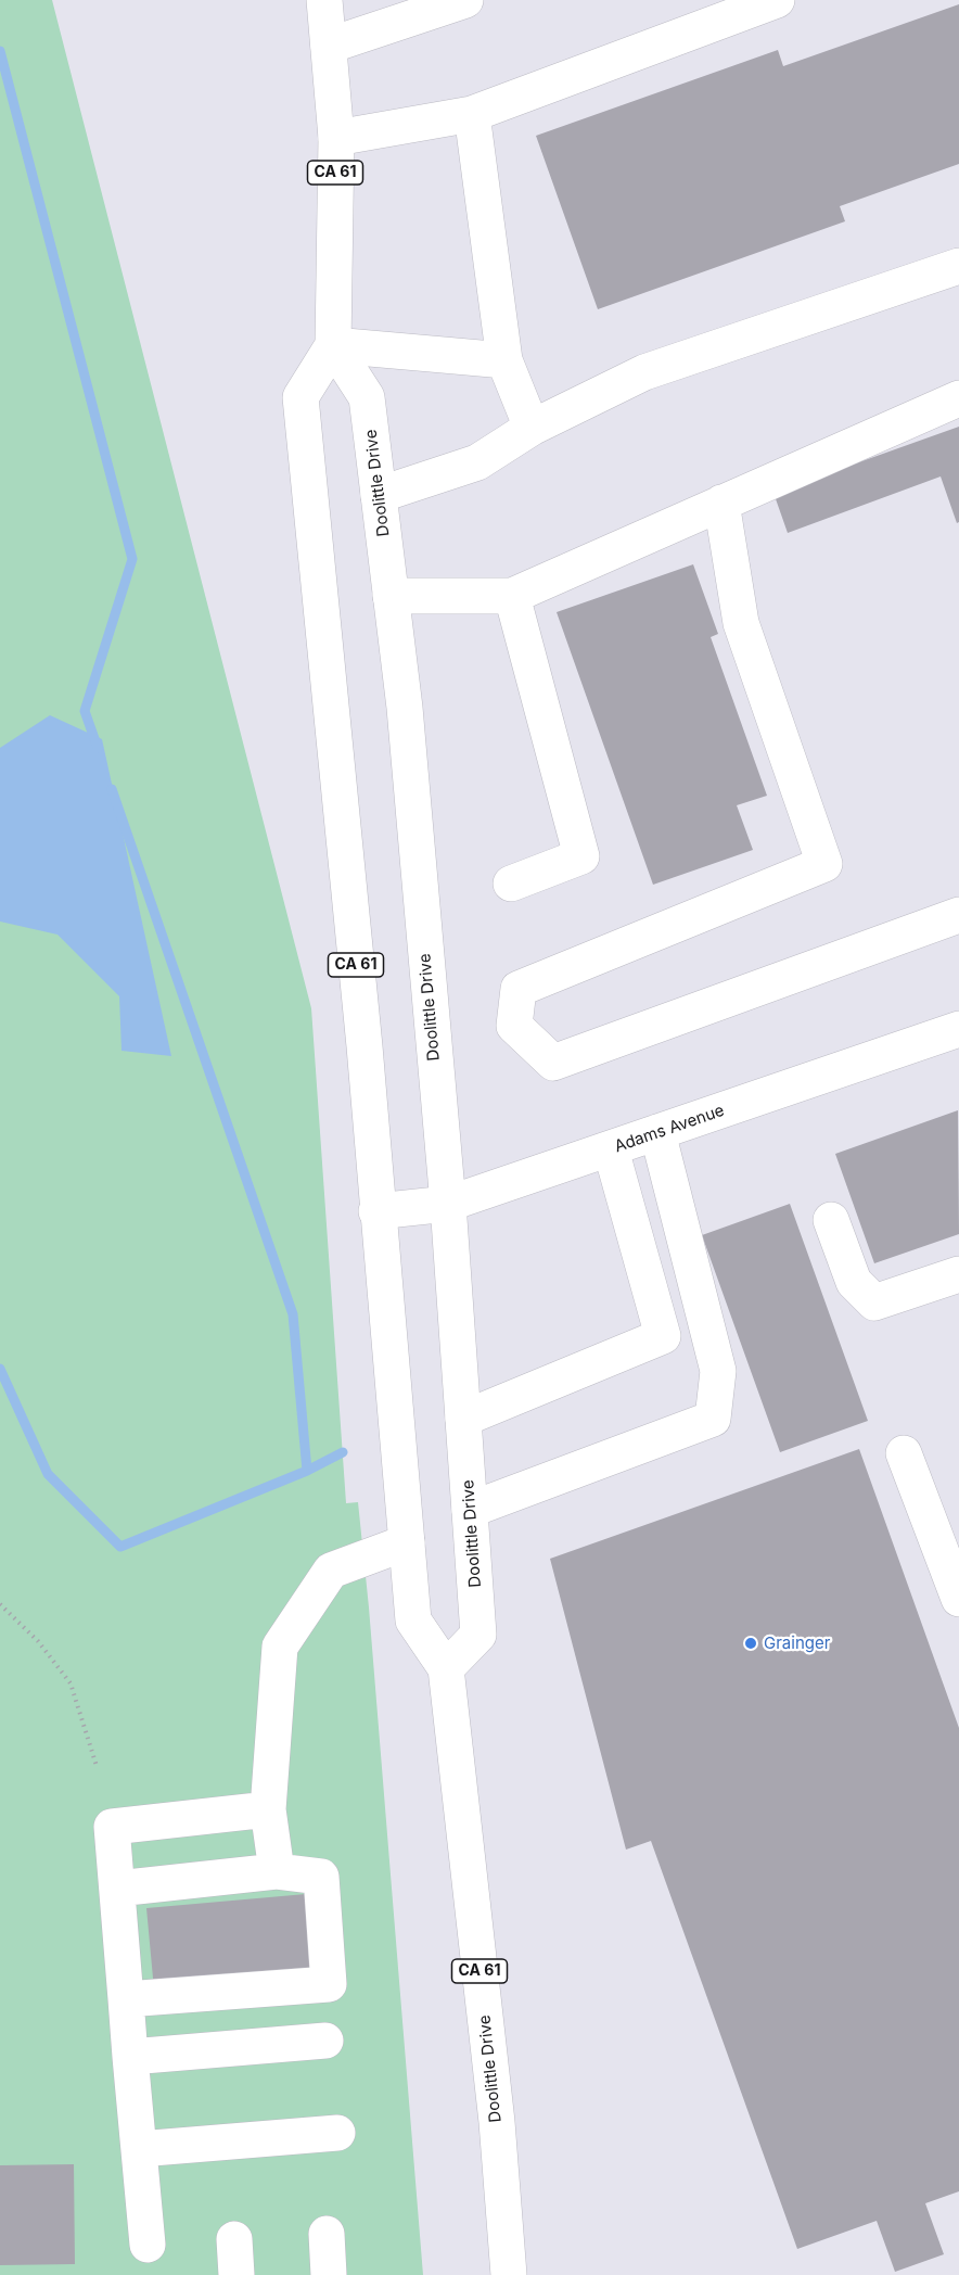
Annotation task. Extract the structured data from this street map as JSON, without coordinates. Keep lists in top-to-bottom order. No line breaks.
{"streets":{"main road":["CA 61","Doolittle Drive","Adams Avenue"]},"crossings":[["CA 61","Doolittle Drive"],["Doolittle Drive","Adams Avenue"]],"places":["Grainger"]}
